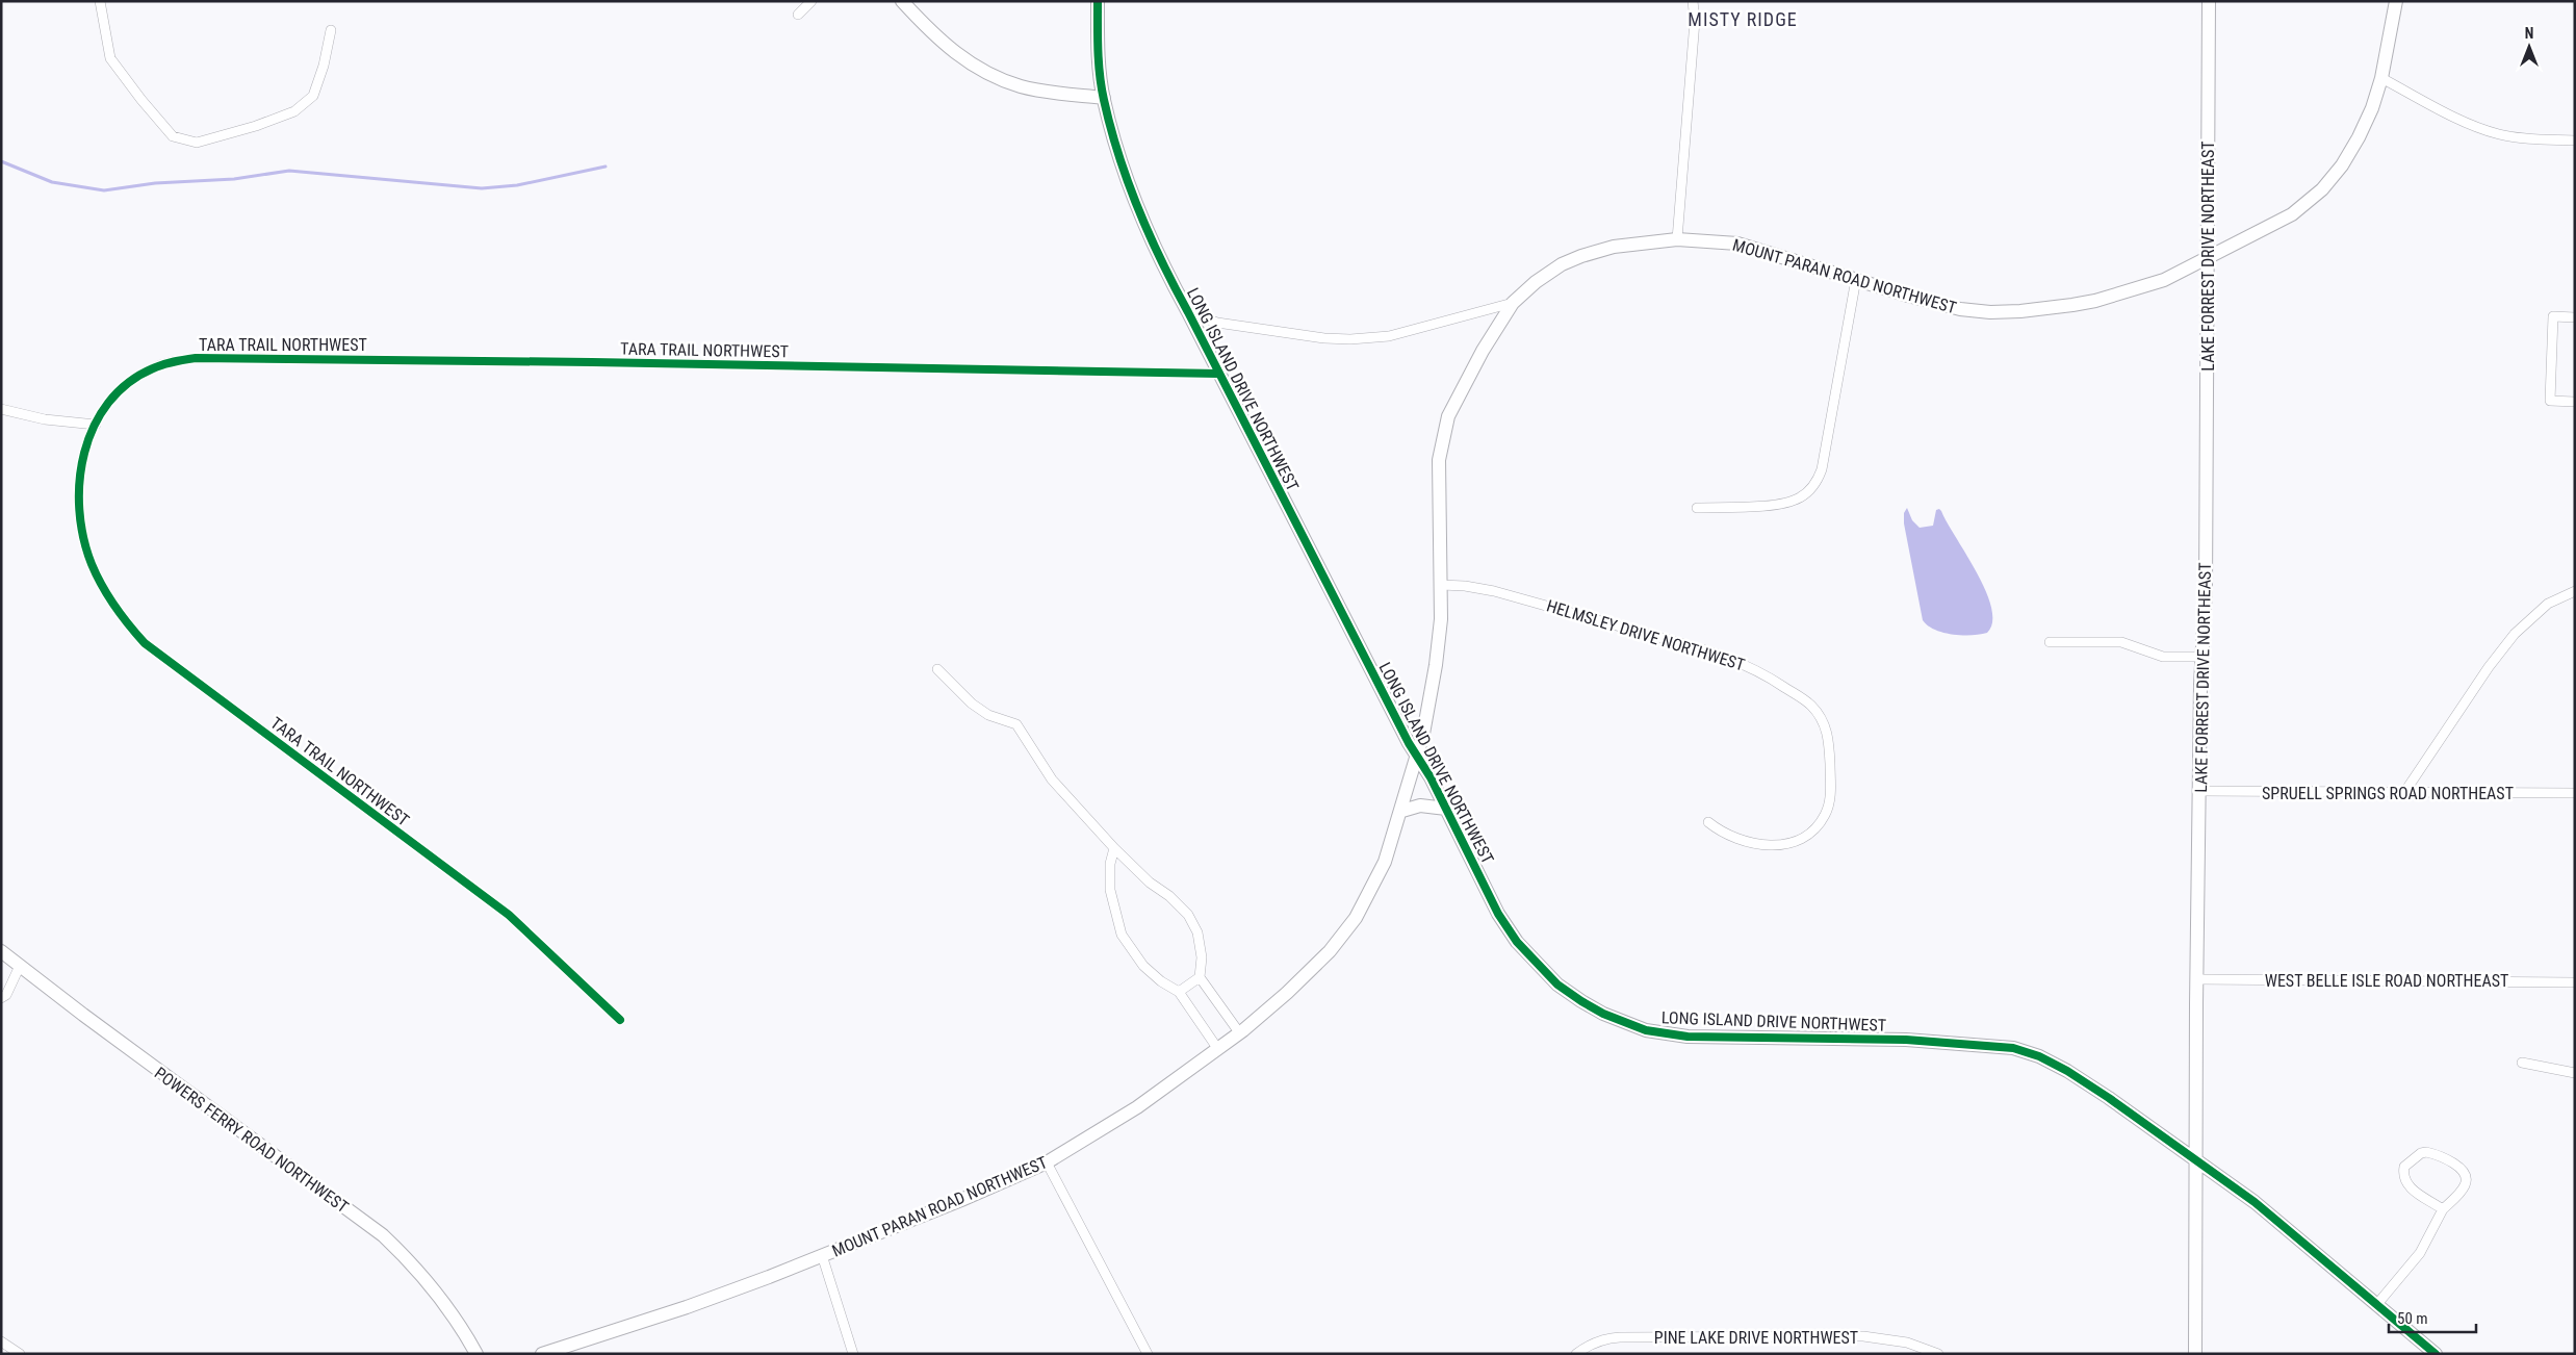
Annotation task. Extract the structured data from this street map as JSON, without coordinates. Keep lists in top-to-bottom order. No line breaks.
{"streets":{"street":["LAKE FORREST DRIVE NORTHEAST","MOUNT PARAN ROAD NORTHWEST","TARA TRAIL NORTHWEST","LONG ISLAND DRIVE NORTHWEST","HELMSLEY DRIVE NORTHWEST","SPRUELL SPRINGS ROAD NORTHEAST","WEST BELLE ISLE ROAD NORTHEAST","POWERS FERRY ROAD NORTHWEST","PINE LAKE DRIVE NORTHWEST"]},"crossings":[["LAKE FORREST DRIVE NORTHEAST","MOUNT PARAN ROAD NORTHWEST"],["LAKE FORREST DRIVE NORTHEAST","LONG ISLAND DRIVE NORTHWEST"],["LAKE FORREST DRIVE NORTHEAST","SPRUELL SPRINGS ROAD NORTHEAST"],["LAKE FORREST DRIVE NORTHEAST","WEST BELLE ISLE ROAD NORTHEAST"],["MOUNT PARAN ROAD NORTHWEST","LONG ISLAND DRIVE NORTHWEST"],["MOUNT PARAN ROAD NORTHWEST","HELMSLEY DRIVE NORTHWEST"],["TARA TRAIL NORTHWEST","LONG ISLAND DRIVE NORTHWEST"]],"districts":["MISTY RIDGE"],"scale_bar":"50 m","north":"top"}
